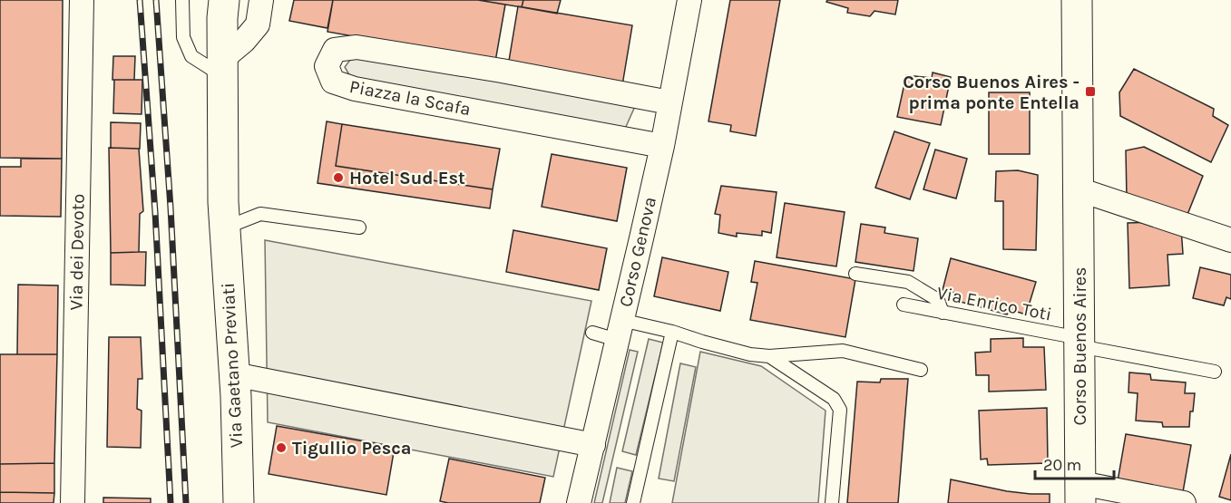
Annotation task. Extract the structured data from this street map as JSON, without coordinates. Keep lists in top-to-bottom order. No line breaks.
{"streets":{"street":["Piazza la Scafa","Via dei Devoto","Corso Genova","Corso Buenos Aires","Via Gaetano Previati"],"lane":["Via Enrico Toti"]},"crossings":[["Piazza la Scafa","Corso Genova"],["Via Enrico Toti","Corso Buenos Aires"]],"places":{"transit":["Corso Buenos Aires - prima ponte Entella"],"other":["Hotel Sud Est","Tigullio Pesca"]},"scale_bar":"20 m"}
